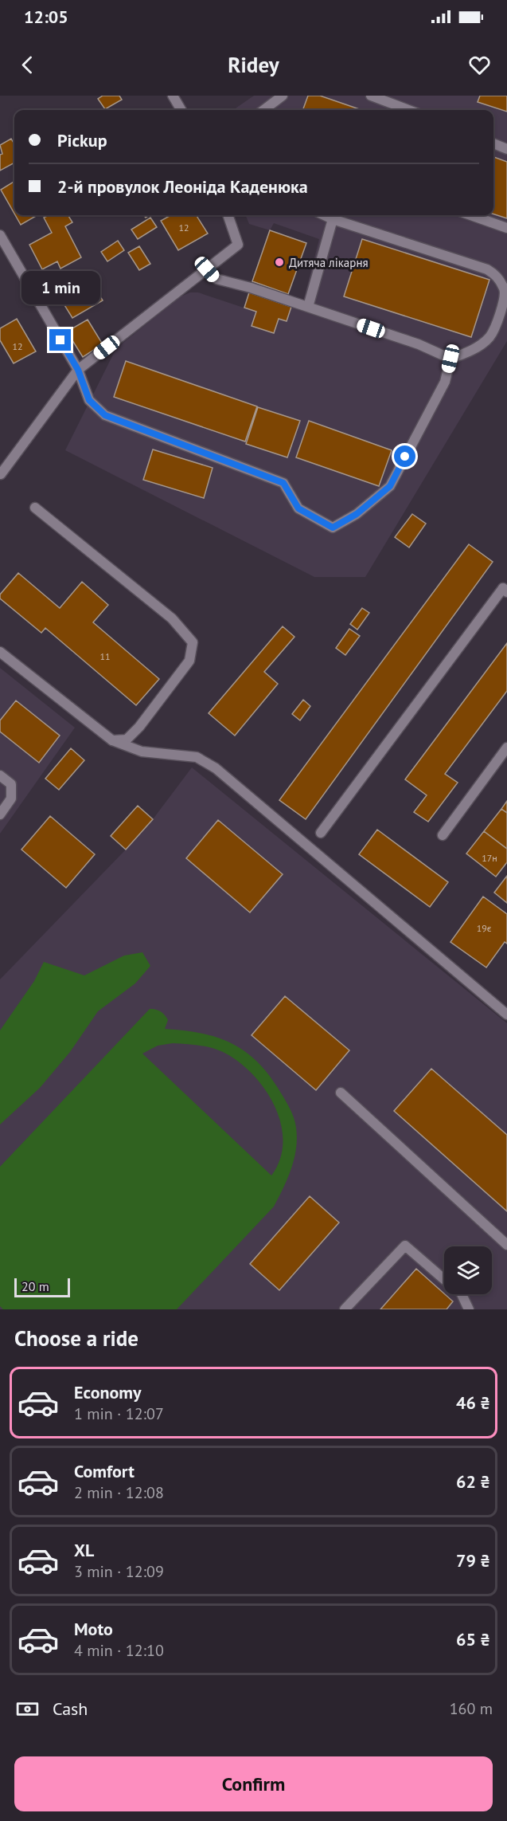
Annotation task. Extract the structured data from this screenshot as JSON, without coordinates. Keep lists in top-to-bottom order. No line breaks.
{"places":["Дитяча лікарня"],"house_numbers":["12","12","11","17н","19є"],"scale_bar":"20 m","page":{"status":"12:05","header":"Ridey","banner":["Pickup","2-й провулок Леоніда Каденюка"],"bubble":"1 min","scale":"20 m","heading":"Choose a ride","list":[{"name":"Economy","note":"1 min · 12:07","value":"46 ₴"},{"name":"Comfort","note":"2 min · 12:08","value":"62 ₴"},{"name":"XL","note":"3 min · 12:09","value":"79 ₴"},{"name":"Moto","note":"4 min · 12:10","value":"65 ₴"}],"pay":["Cash","160 m"],"buttons":"Confirm"}}
